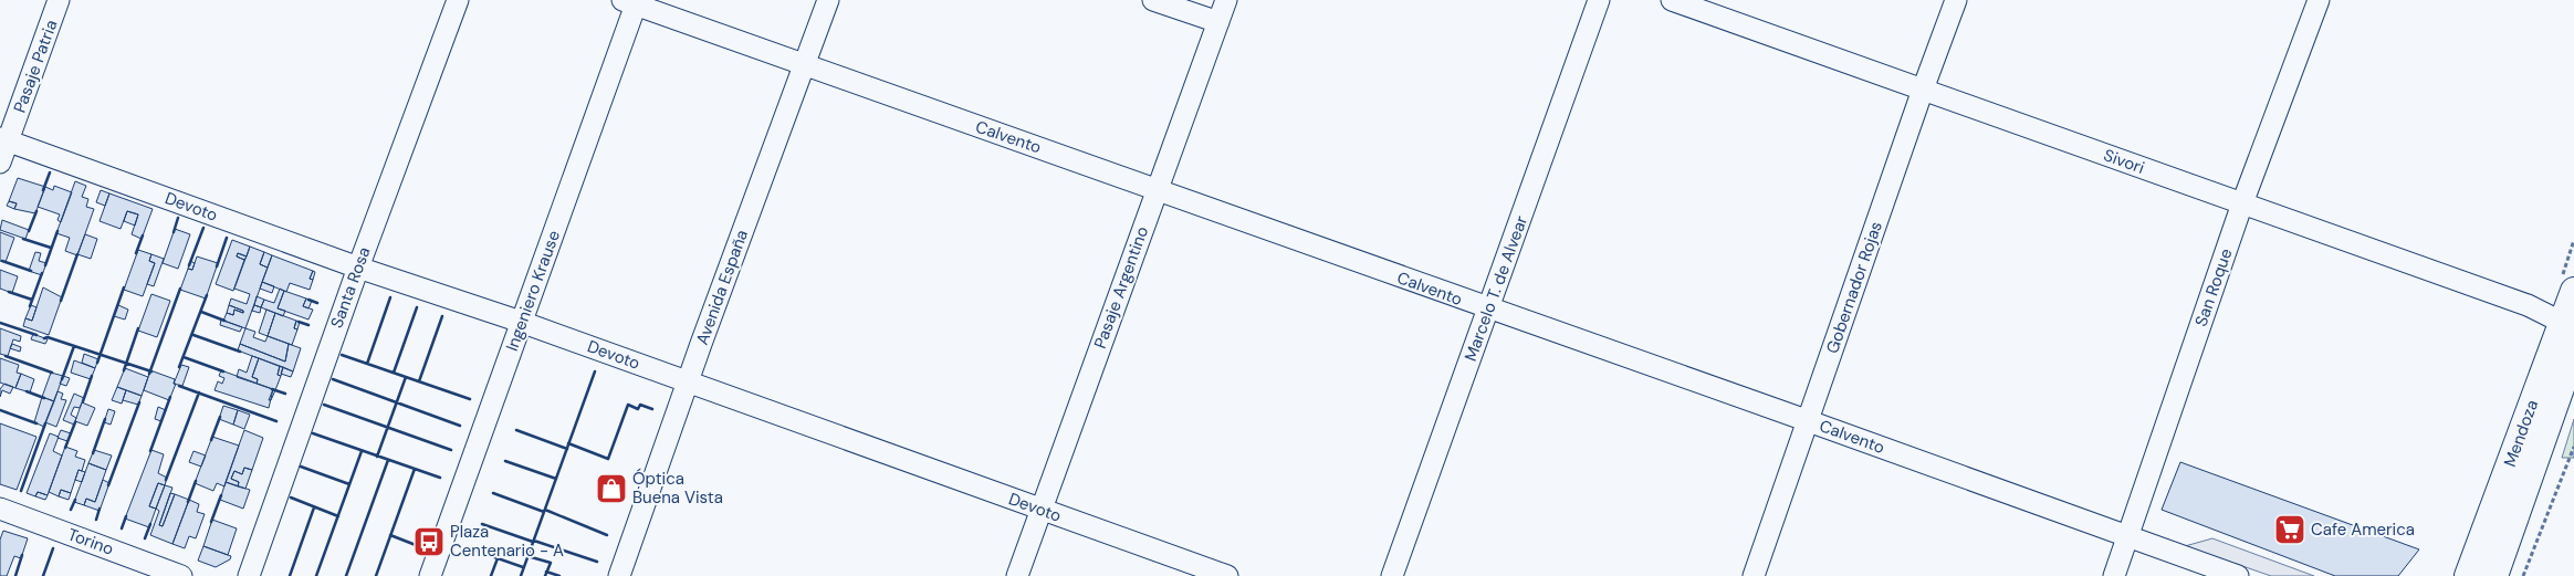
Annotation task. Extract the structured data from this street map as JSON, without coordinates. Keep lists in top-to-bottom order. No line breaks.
{"streets":{"main road":["Mendoza"],"street":["Pasaje Patria","Calvento","Sivori","Devoto","Santa Rosa","Avenida España","Pasaje Argentino","Gobernador Rojas","San Roque","Marcelo T. de Alvear","Ingeniero Krause","Torino"]},"crossings":[["Pasaje Patria","Devoto"],["Calvento","Avenida España"],["Calvento","Pasaje Argentino"],["Calvento","Gobernador Rojas"],["Calvento","San Roque"],["Calvento","Marcelo T. de Alvear"],["Calvento","Ingeniero Krause"],["Sivori","Gobernador Rojas"],["Sivori","San Roque"],["Sivori","Mendoza"],["Devoto","Santa Rosa"],["Devoto","Avenida España"],["Devoto","Pasaje Argentino"],["Devoto","Ingeniero Krause"]],"places":{"shop":["Óptica Buena Vista"],"supermarket":["Cafe America"],"bus stop":["Plaza Centenario - A"]}}
